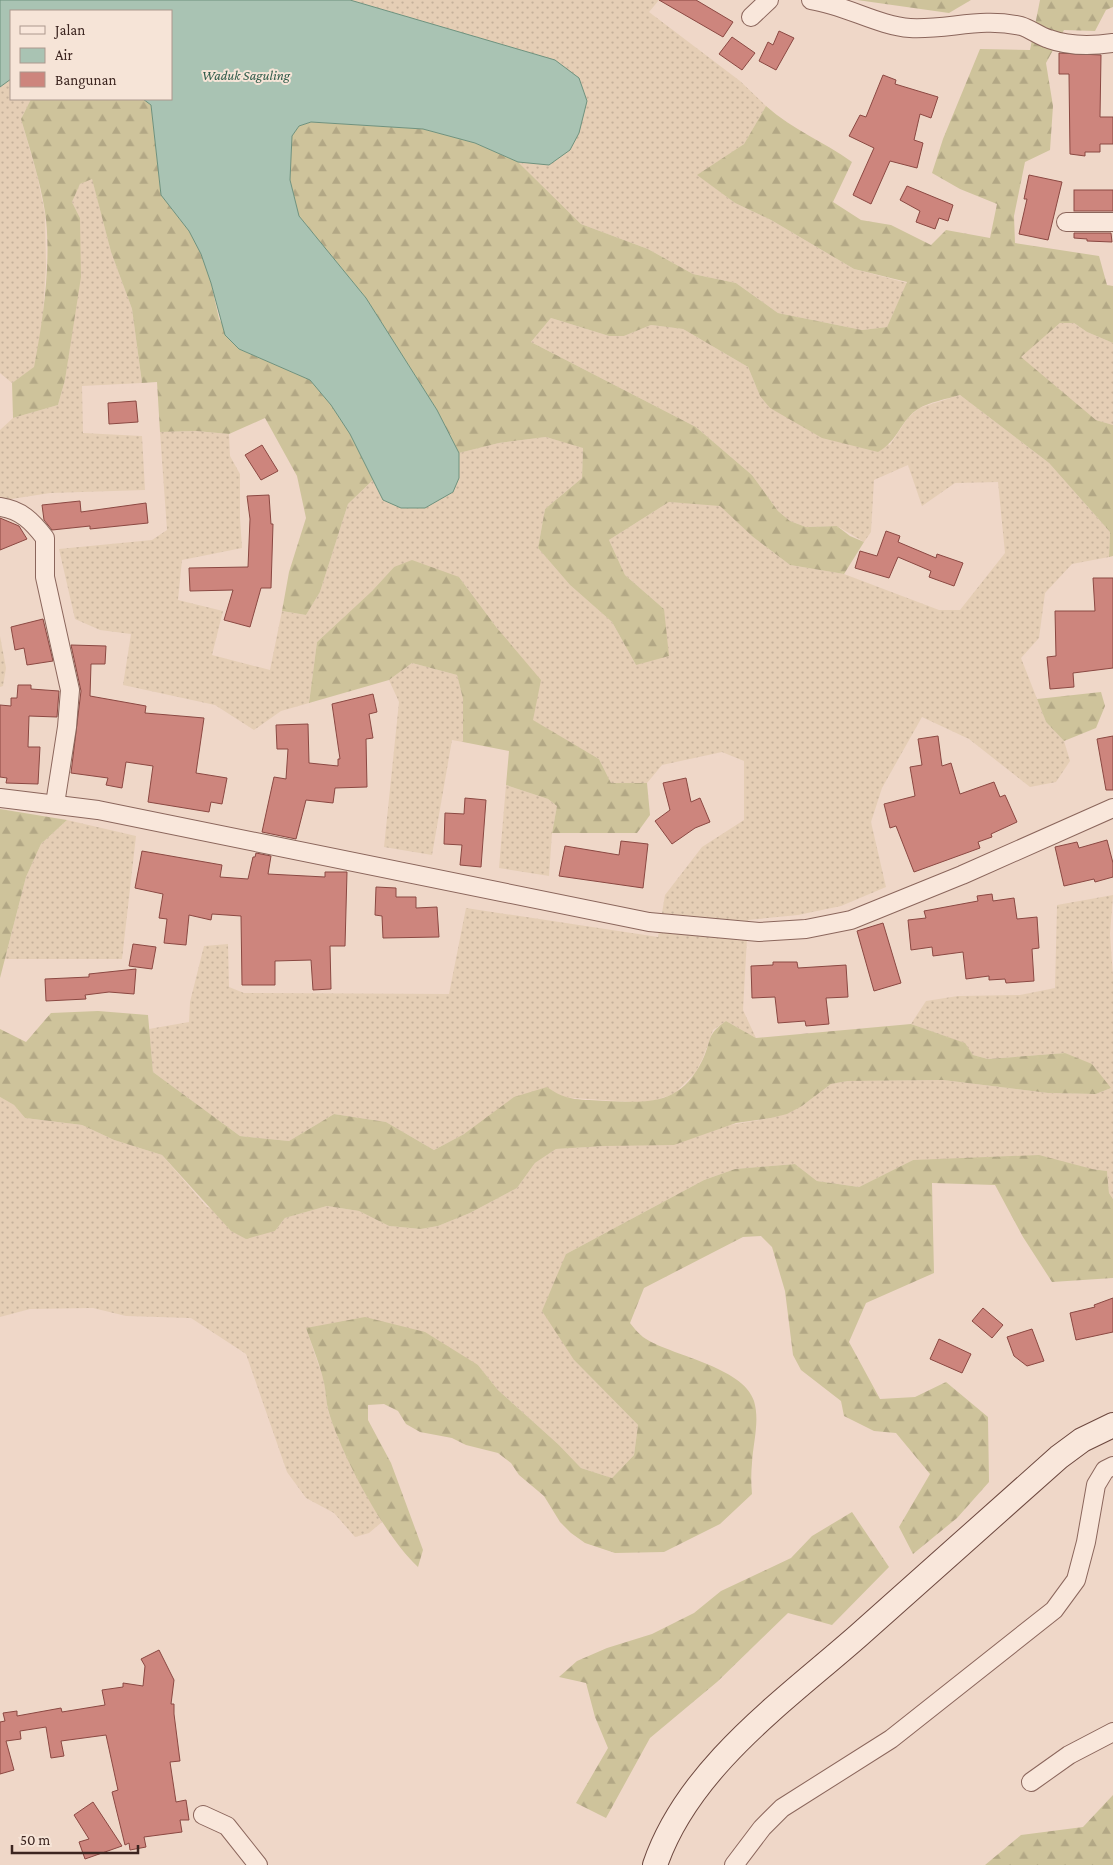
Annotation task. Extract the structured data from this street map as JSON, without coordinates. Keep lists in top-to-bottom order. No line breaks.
{"water":["Waduk Saguling"],"legend":["Jalan","Air","Bangunan"],"scale_bar":"50 m"}
